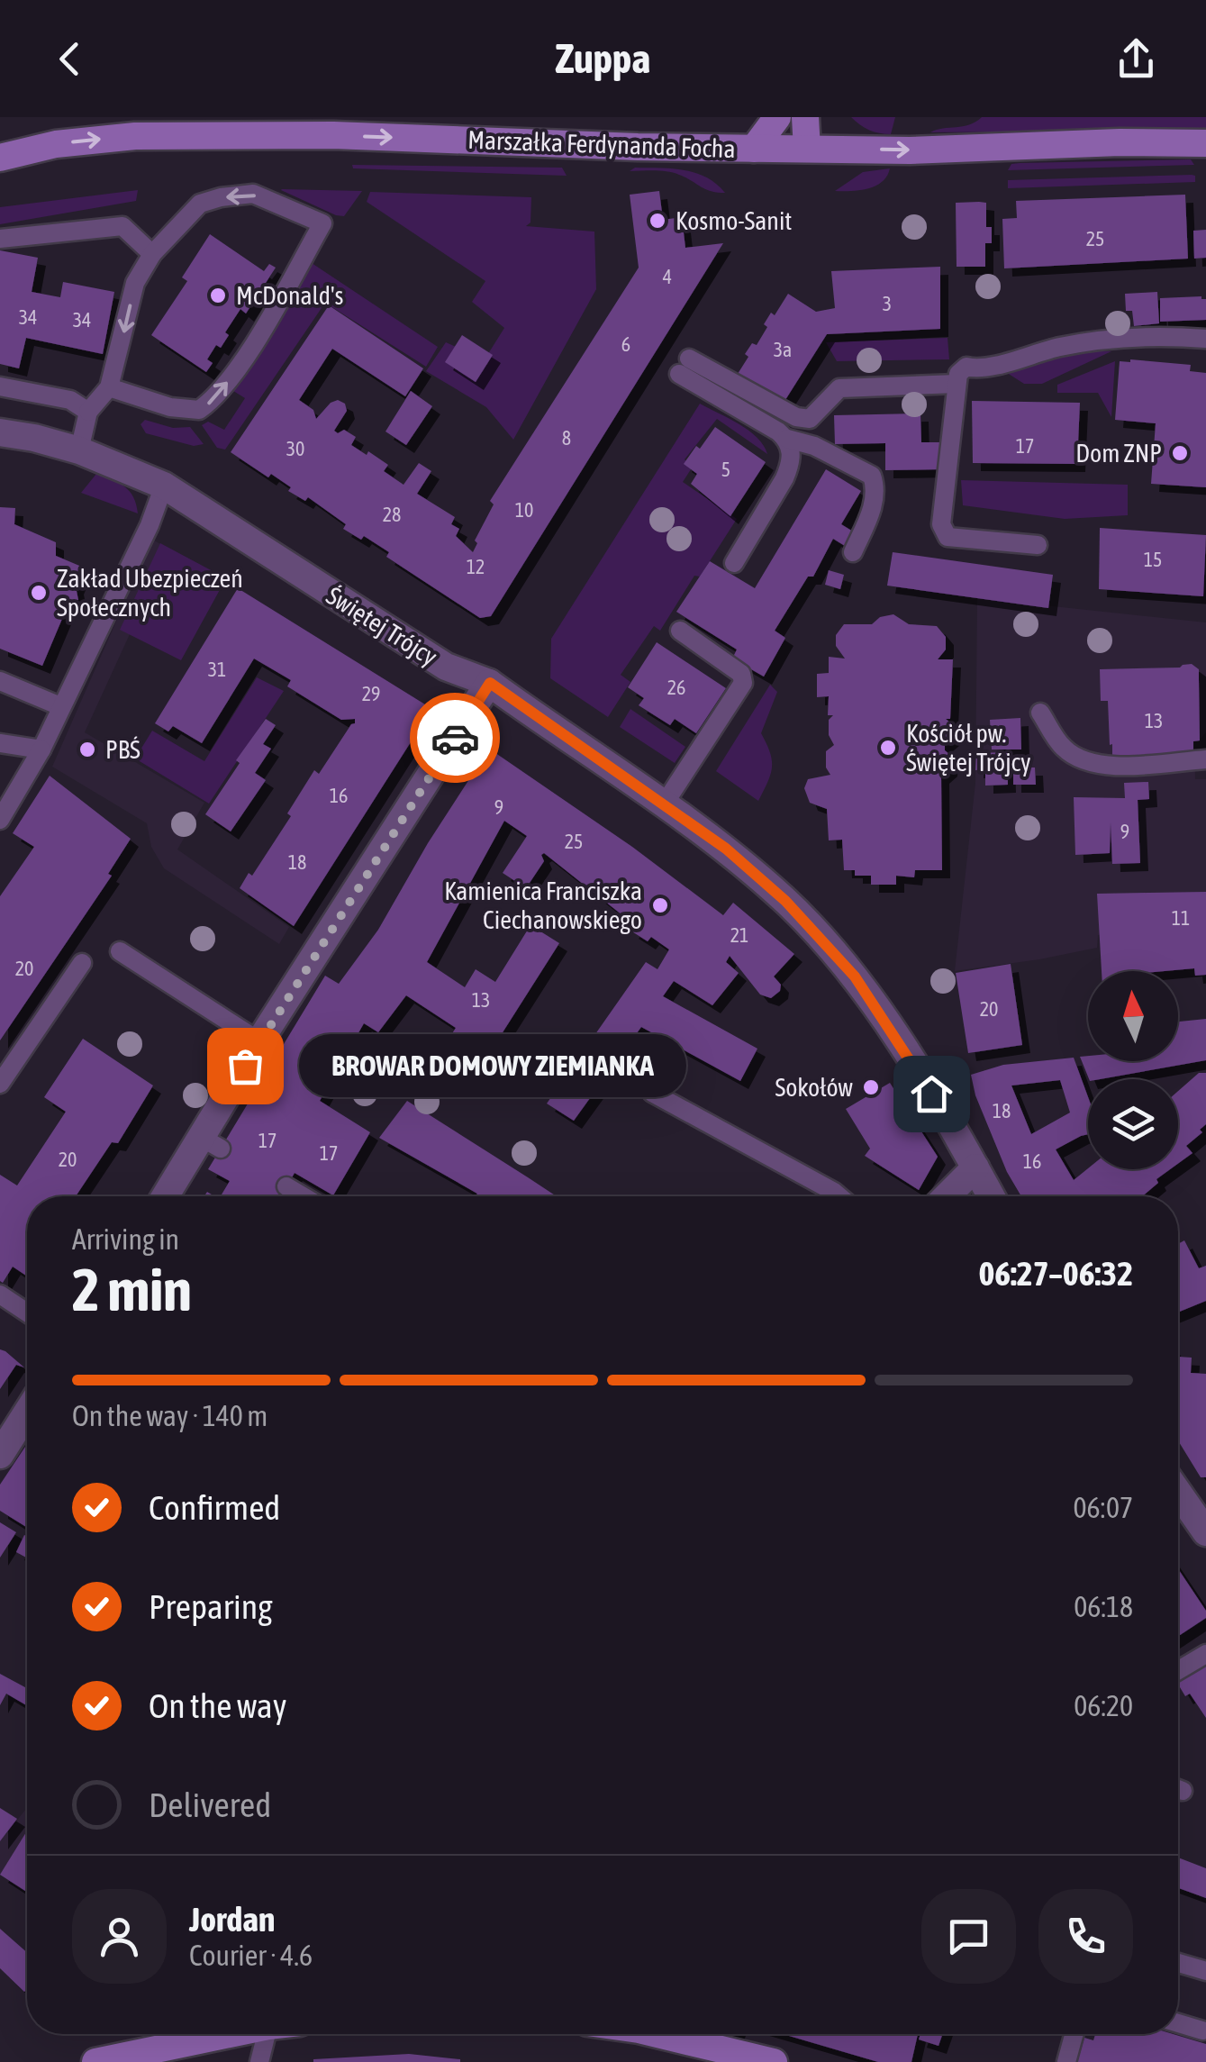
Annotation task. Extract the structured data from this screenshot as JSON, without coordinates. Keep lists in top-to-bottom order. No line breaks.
{"streets":{"street":["Marszałka Ferdynanda Focha","Świętej Trójcy"]},"one_way":["Marszałka Ferdynanda Focha"],"places":["Kosmo-Sanit","McDonald's","Dom ZNP","Zakład Ubezpieczeń Społecznych","Kościół pw. Świętej Trójcy","PBŚ","Kamienica Franciszka Ciechanowskiego","BROWAR DOMOWY ZIEMIANKA","Sokołów"],"house_numbers":["25","4","3","34","34","6","3a","8","17","30","5","10","28","15","12","31","26","29","13","16","9","9","25","18","11","21","20","13","20","18","17","17","20","16"],"north":"top","page":{"header":"Zuppa","bubble":"BROWAR DOMOWY ZIEMIANKA","heading":["2 min","Arriving in","06:27–06:32"],"panel":["Jordan","Courier · 4.6"],"bar":"On the way · 140 m","list":[["Confirmed","06:07"],["Preparing","06:18"],["On the way","06:20"],"Delivered"]}}
